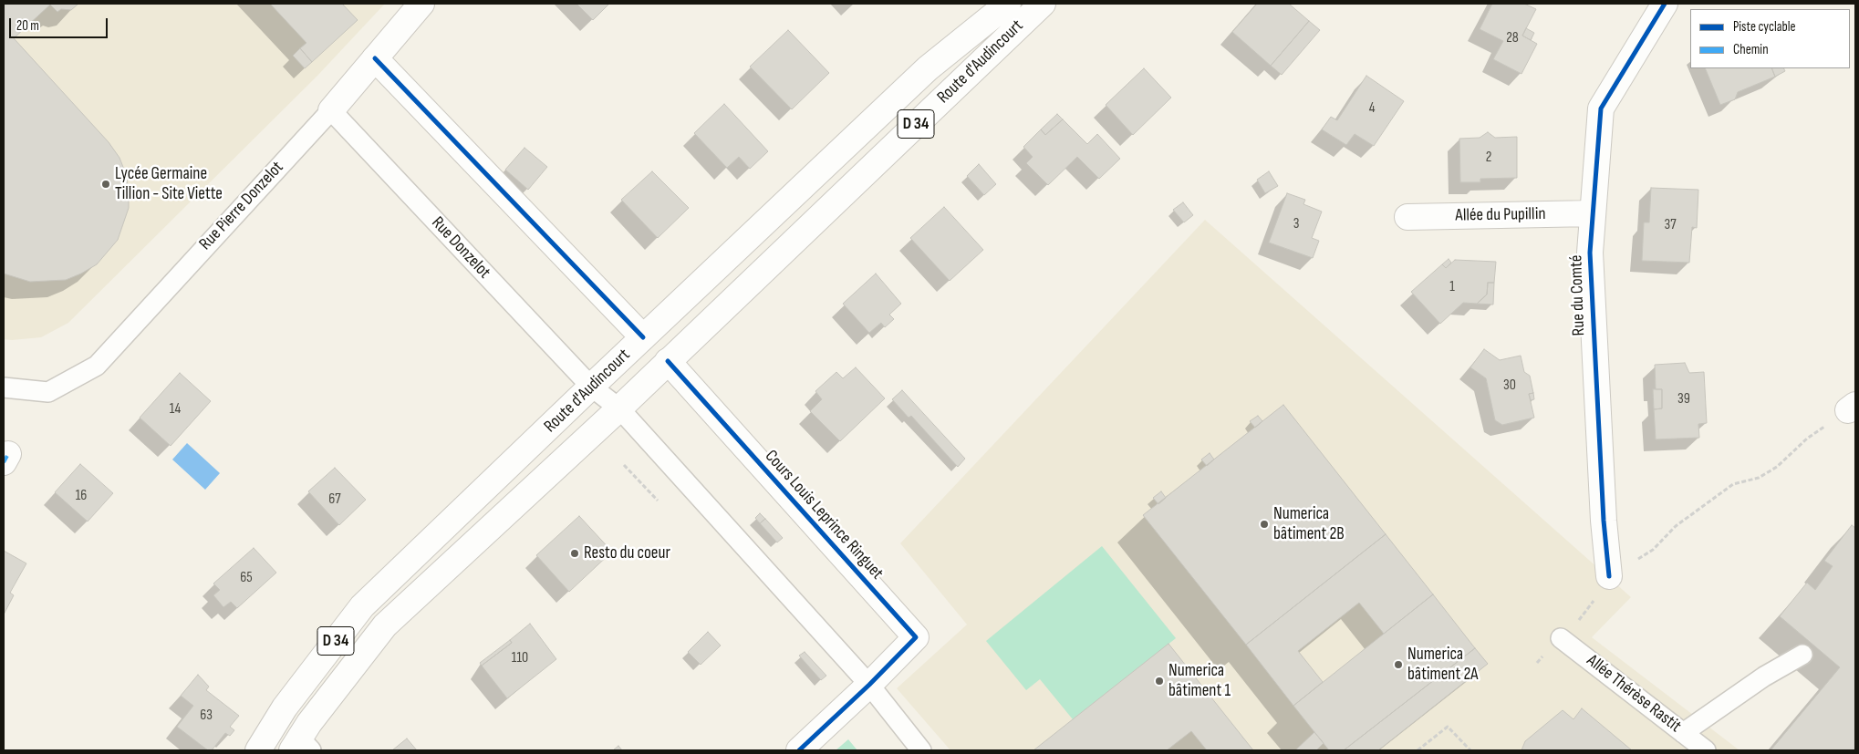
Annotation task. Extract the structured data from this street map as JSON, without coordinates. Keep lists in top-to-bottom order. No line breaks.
{"streets":{"main road":["Route d'Audincourt","D 34","Rue Pierre Donzelot","Allée du Pupillin","Rue du Comté","Cours Louis Leprince Ringuet"],"lane":["Rue Donzelot","Allée Thérèse Rastit"]},"crossings":[["Route d'Audincourt","Rue Donzelot"],["Route d'Audincourt","Cours Louis Leprince Ringuet"],["Rue Pierre Donzelot","Rue Donzelot"],["Allée du Pupillin","Rue du Comté"]],"places":["Lycée Germaine Tillion - Site Viette","Numerica bâtiment 2B","Resto du coeur","Numerica bâtiment 2A","Numerica bâtiment 1"],"house_numbers":["28","4","2","3","37","1","30","39","14","16","67","65","110","63"],"legend":["Piste cyclable","Chemin"],"scale_bar":"20 m"}
